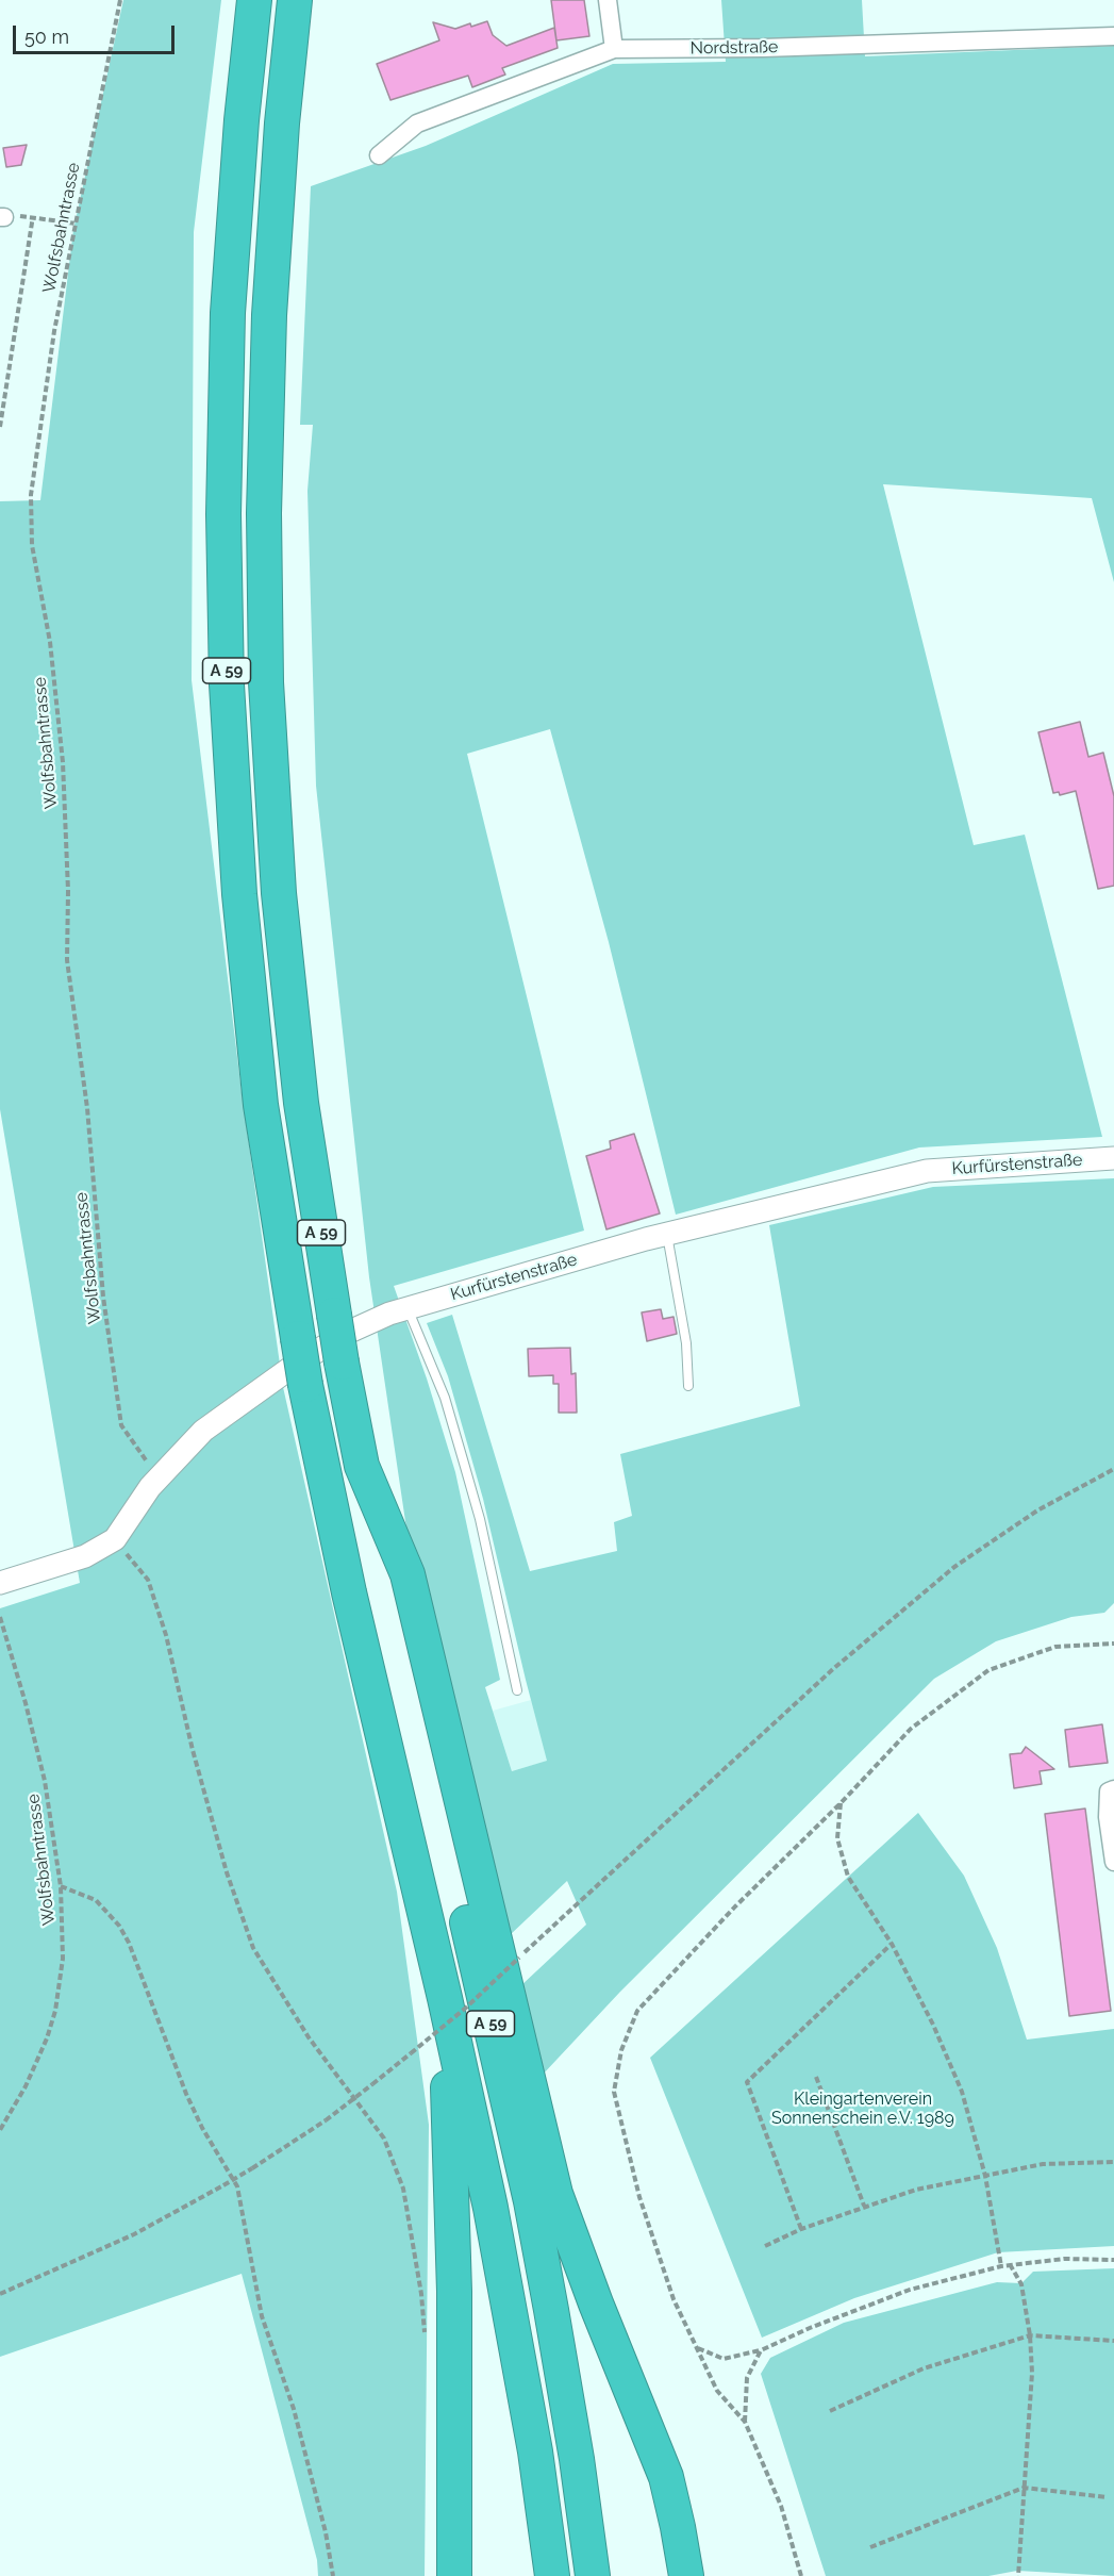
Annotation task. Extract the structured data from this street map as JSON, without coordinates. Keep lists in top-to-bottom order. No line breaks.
{"streets":{"highway":["A 59"],"street":["Nordstraße","Kurfürstenstraße"],"path":["Wolfsbahntrasse"]},"crossings":[["Wolfsbahntrasse","Kurfürstenstraße"]],"parks":["Kleingartenverein Sonnenschein e.V. 1989"],"scale_bar":"50 m"}
